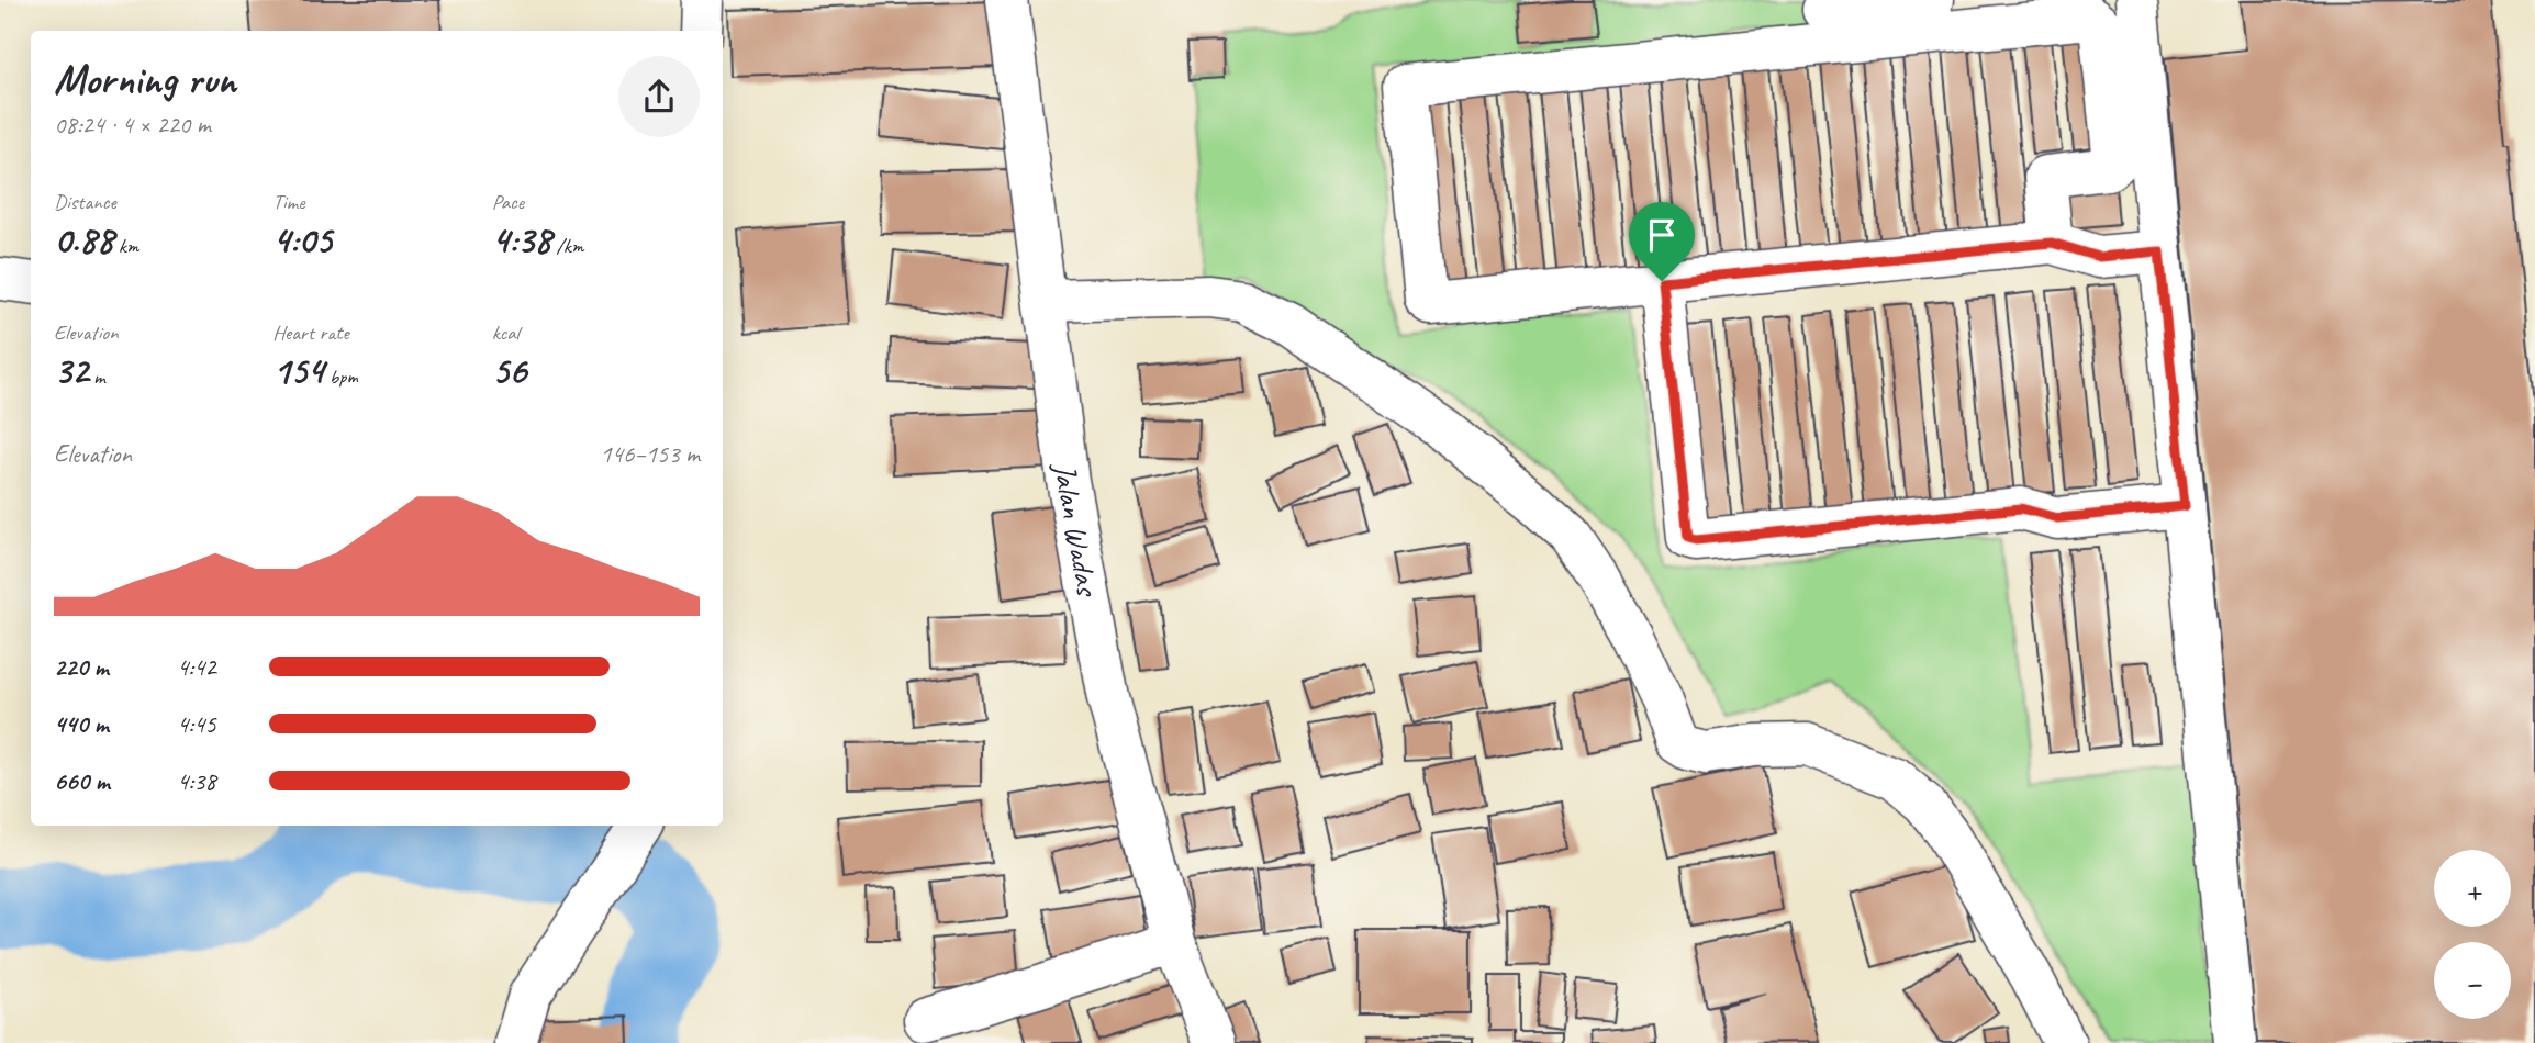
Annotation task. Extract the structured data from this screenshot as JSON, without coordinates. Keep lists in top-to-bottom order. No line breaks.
{"streets":{"street":["Jalan Wadas"]},"page":{"heading":["Morning run","08:24 · 4 × 220 m"],"stats":[["Distance","0.88 km"],["Time","4:05"],["Pace","4:38 /km"],["Elevation","32 m"],["Heart rate","154 bpm"],["kcal","56"]],"chart":["Elevation","146–153 m"],"list":[{"name":"220 m","note":"4:42"},{"name":"440 m","note":"4:45"},{"name":"660 m","note":"4:38"}],"map_buttons":["+","−"]}}
